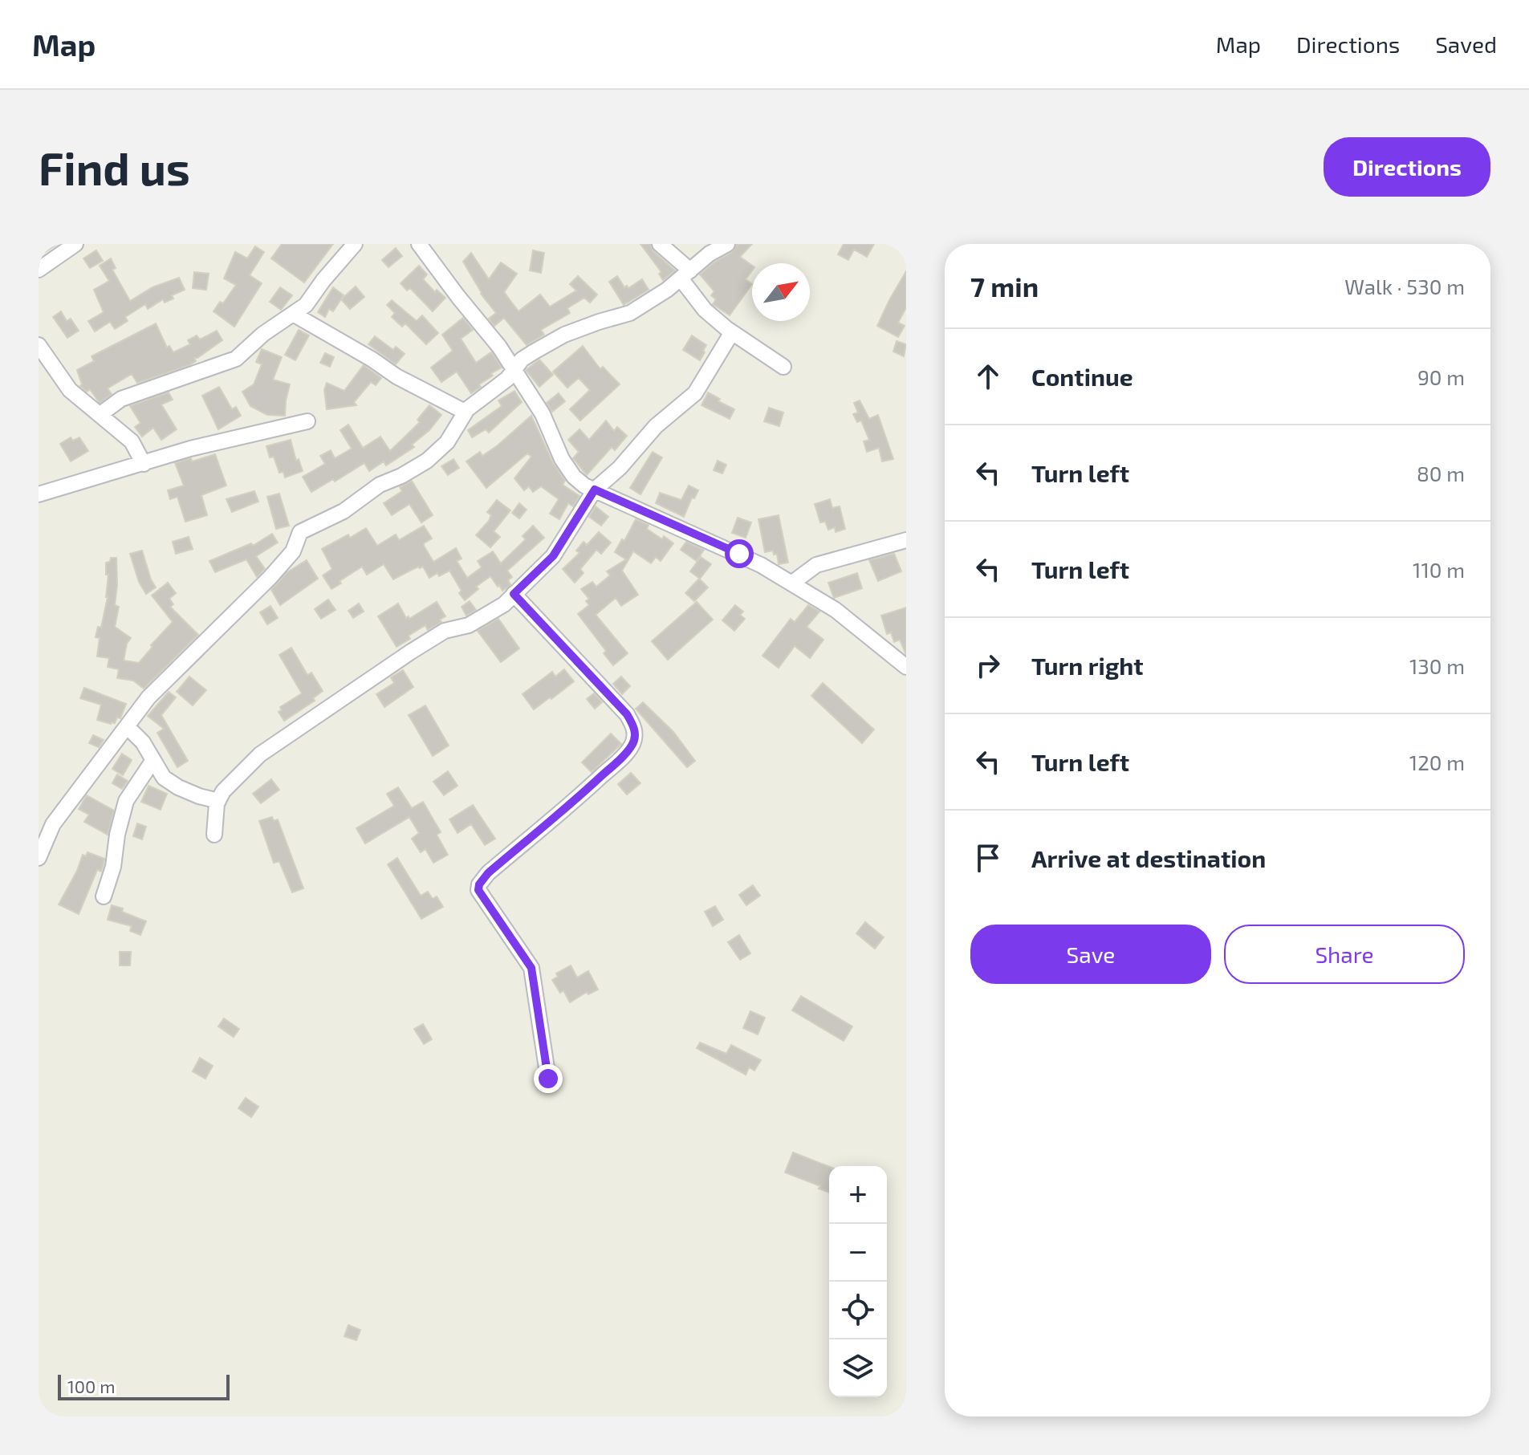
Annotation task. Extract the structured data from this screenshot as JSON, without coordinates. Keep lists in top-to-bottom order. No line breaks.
{"scale_bar":"100 m","north":"top right","page":{"header":"Map","nav":["Map","Directions","Saved"],"buttons":["Directions",["Save","Share"]],"title":"Find us","heading":["7 min","Walk · 530 m"],"list":[["Continue","90 m"],["Turn left","80 m"],["Turn left","110 m"],["Turn right","130 m"],["Turn left","120 m"],"Arrive at destination"],"map_buttons":["+","−"],"scale":"100 m"}}
